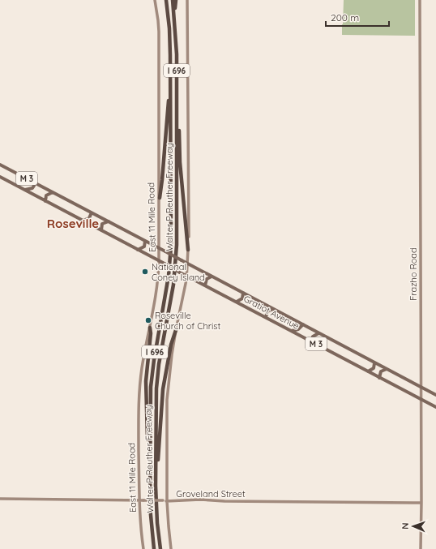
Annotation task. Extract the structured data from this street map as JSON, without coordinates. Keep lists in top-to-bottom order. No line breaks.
{"streets":{"highway":["I 696","Walter P Reuther Freeway"],"main road":["M 3","East 11 Mile Road","Frazho Road","Gratiot Avenue","Groveland Street"]},"crossings":[["M 3","East 11 Mile Road"],["M 3","Gratiot Avenue"],["East 11 Mile Road","Groveland Street"],["Frazho Road","Gratiot Avenue"],["Frazho Road","Groveland Street"]],"districts":["Roseville"],"places":["National Coney Island","Roseville Church of Christ"],"scale_bar":"200 m","north":"left"}
